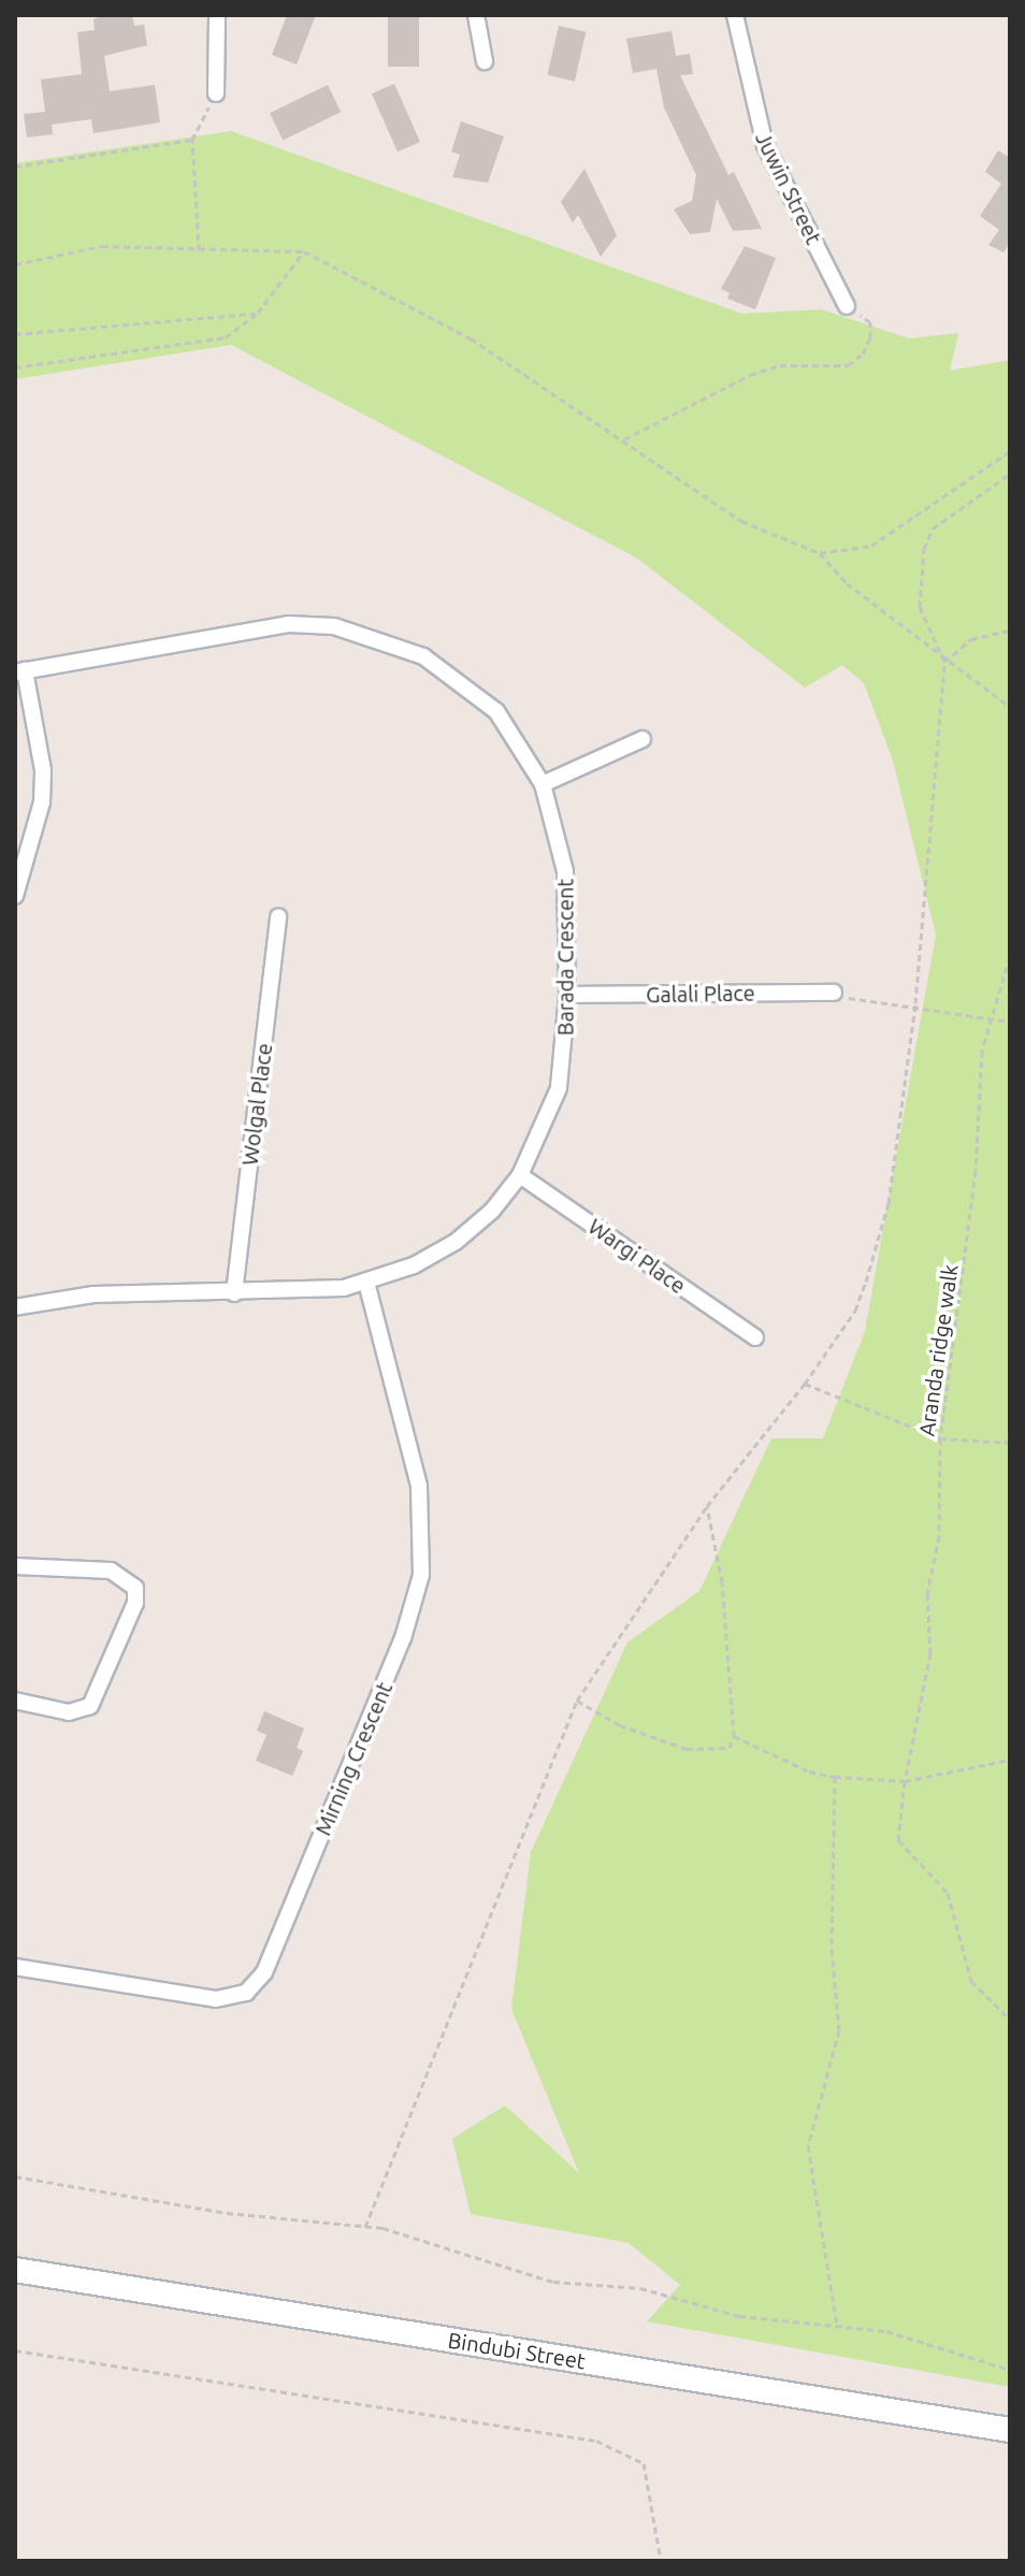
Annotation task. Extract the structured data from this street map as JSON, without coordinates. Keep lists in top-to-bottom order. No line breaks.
{"streets":{"main road":["Bindubi Street"],"street":["Juwin Street","Barada Crescent","Galali Place","Wolgal Place","Wargi Place","Mirning Crescent"],"path":["Aranda ridge walk"]},"crossings":[["Barada Crescent","Galali Place"],["Barada Crescent","Wolgal Place"],["Barada Crescent","Wargi Place"],["Barada Crescent","Mirning Crescent"]]}
